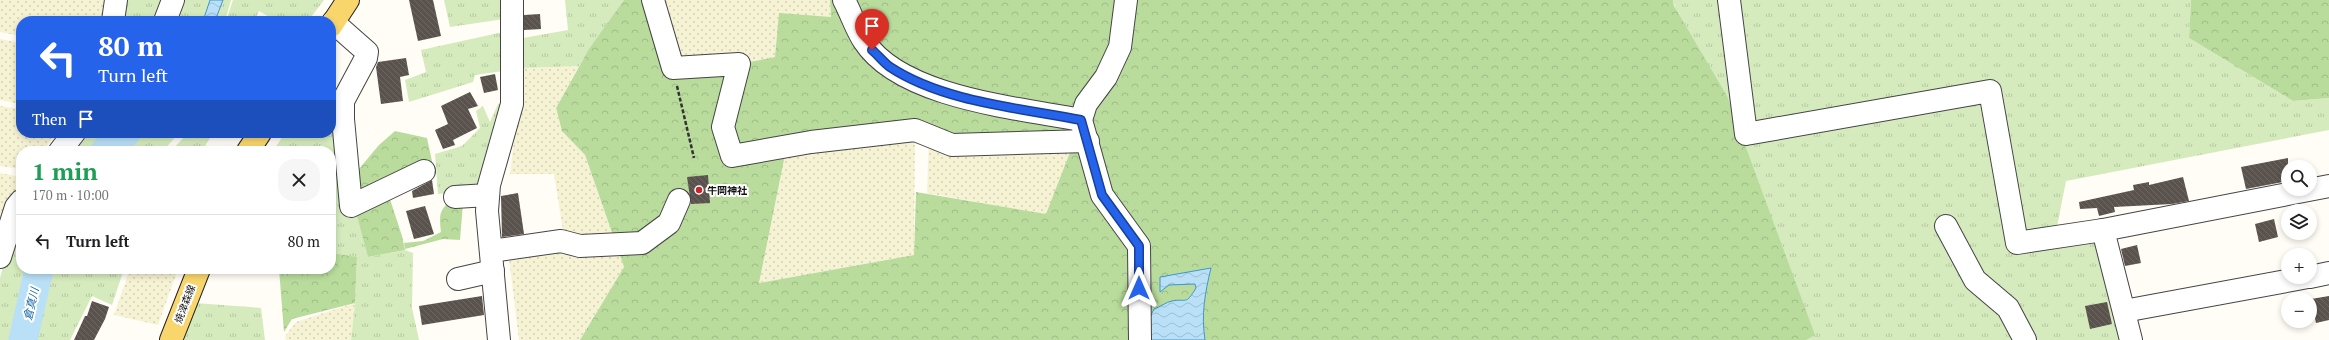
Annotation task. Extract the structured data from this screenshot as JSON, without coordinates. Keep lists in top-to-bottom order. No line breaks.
{"streets":{"main road":["焼津森線"]},"water":["倉真川"],"places":["牛岡神社"],"page":{"turn":["80 m","Turn left"],"then":"Then","heading":["1 min","170 m · 10:00"],"map_buttons":["+","−"],"list":[{"name":"Turn left","value":"80 m"}]}}
